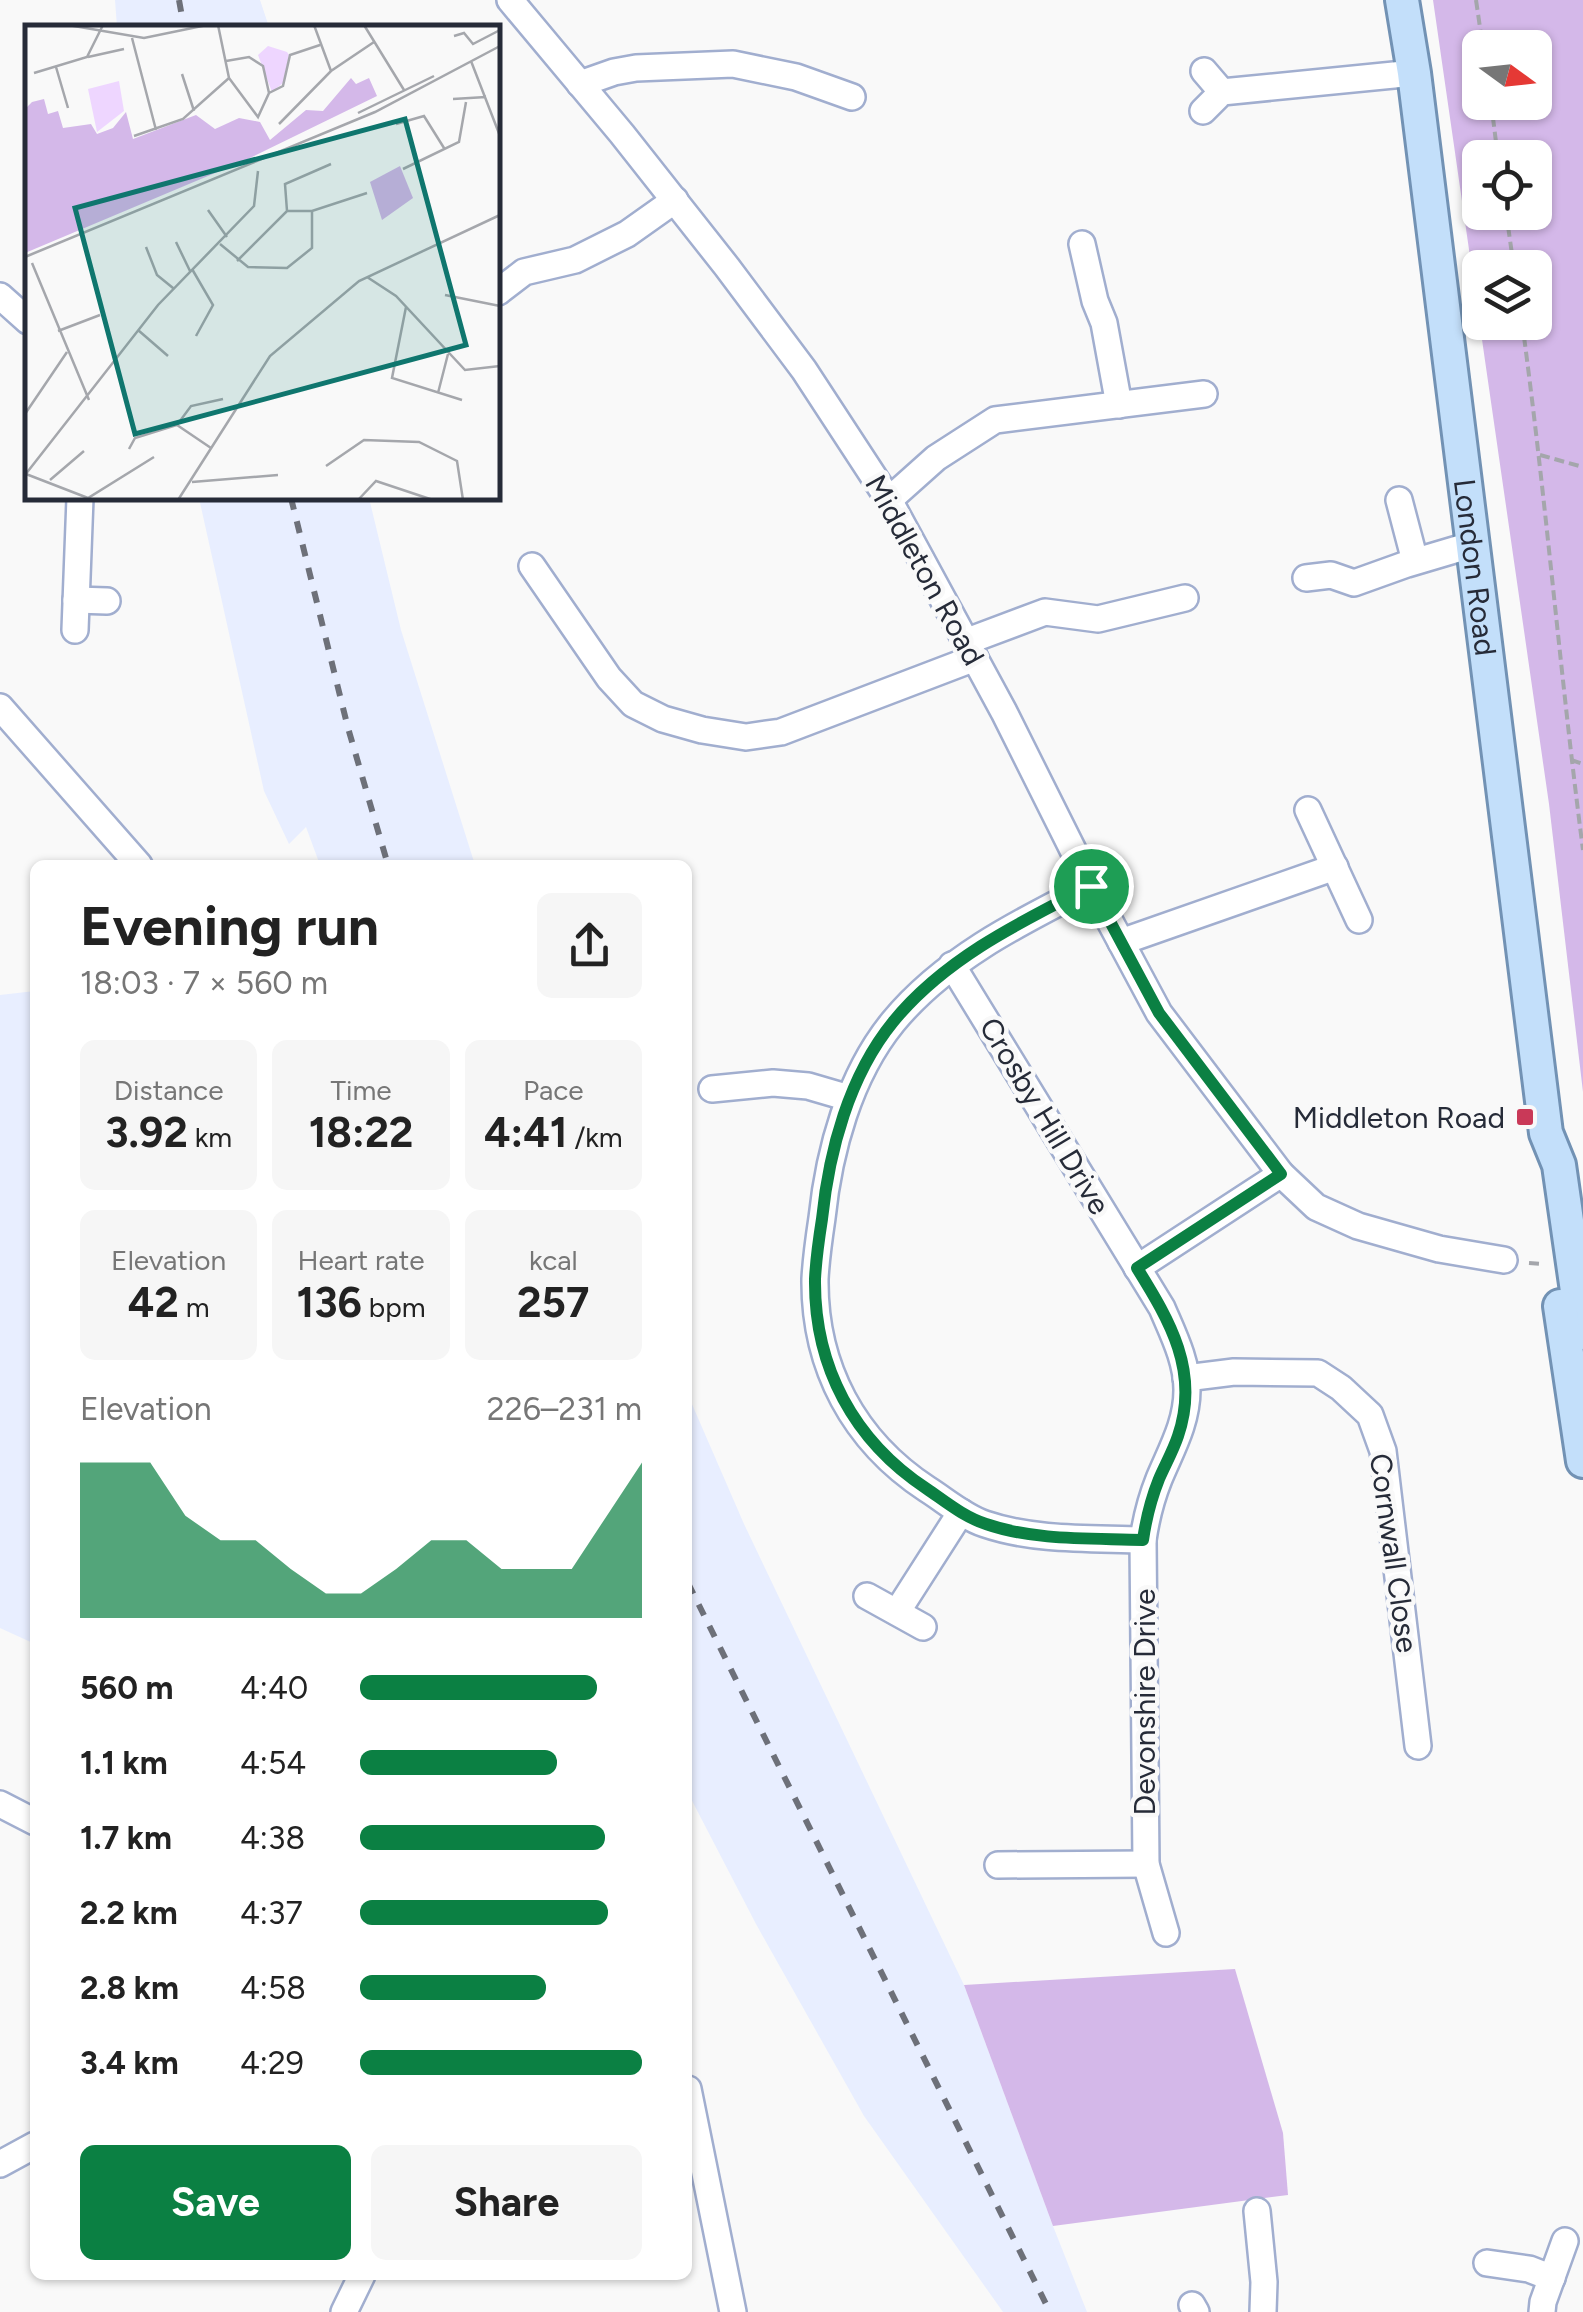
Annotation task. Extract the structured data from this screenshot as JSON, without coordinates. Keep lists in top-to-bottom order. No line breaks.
{"streets":{"main road":["London Road"],"street":["Middleton Road","Crosby Hill Drive","Cornwall Close","Devonshire Drive"]},"crossings":[["Crosby Hill Drive","Cornwall Close"],["Crosby Hill Drive","Devonshire Drive"]],"places":{"transit":["Middleton Road"]},"north":"right","page":{"heading":["Evening run","18:03 · 7 × 560 m"],"stats":[["Distance","3.92 km"],["Time","18:22"],["Pace","4:41 /km"],["Elevation","42 m"],["Heart rate","136 bpm"],["kcal","257"]],"chart":["Elevation","226–231 m"],"list":[{"name":"560 m","note":"4:40"},{"name":"1.1 km","note":"4:54"},{"name":"1.7 km","note":"4:38"},{"name":"2.2 km","note":"4:37"},{"name":"2.8 km","note":"4:58"},{"name":"3.4 km","note":"4:29"}],"buttons":["Save","Share"]}}
